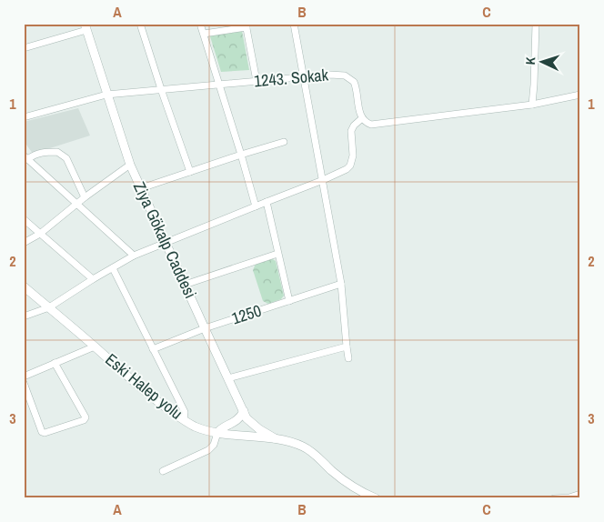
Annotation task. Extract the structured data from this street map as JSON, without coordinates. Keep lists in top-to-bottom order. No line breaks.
{"streets":{"street":["1243. Sokak","Ziya Gökalp Caddesi","1250","Eski Halep yolu"]},"crossings":[["1243. Sokak","Ziya Gökalp Caddesi"],["Ziya Gökalp Caddesi","1250"],["Ziya Gökalp Caddesi","Eski Halep yolu"]],"north":"left","grid":{"columns":["A","B","C"],"rows":["1","2","3"]}}
